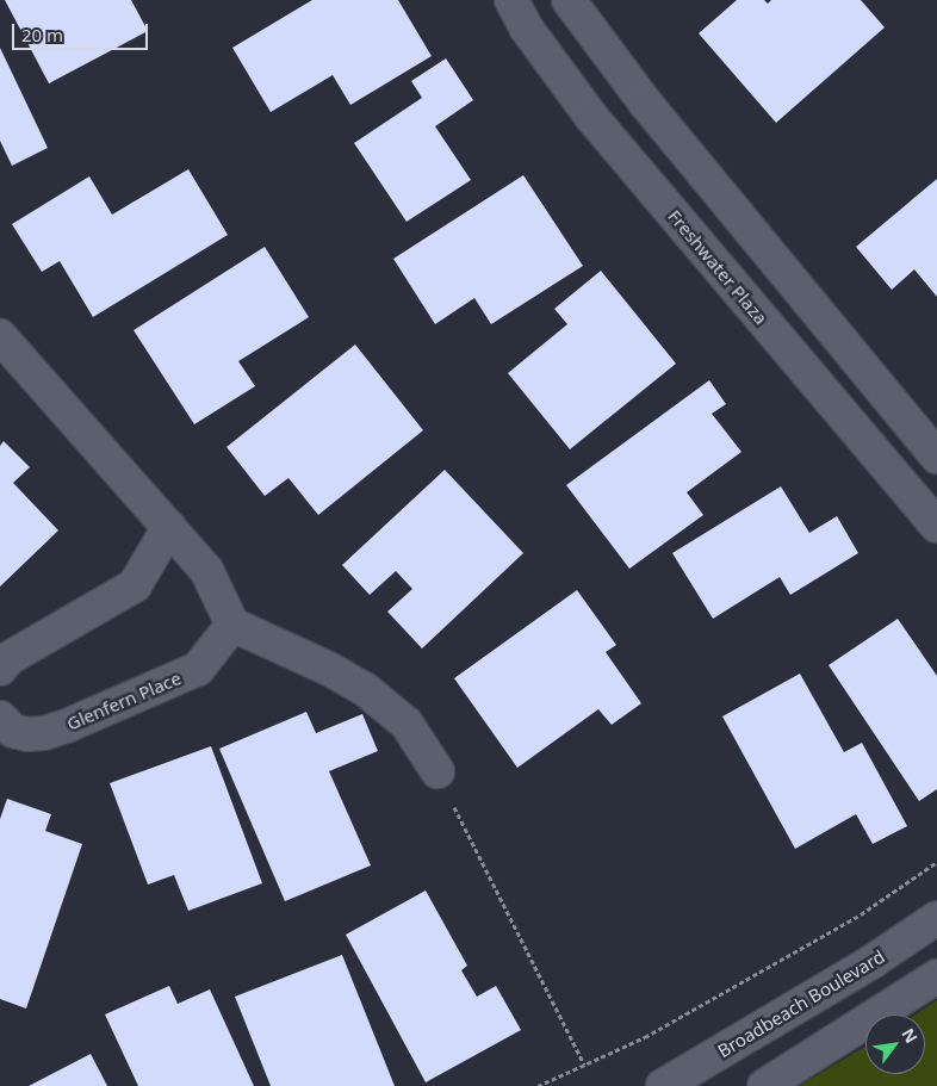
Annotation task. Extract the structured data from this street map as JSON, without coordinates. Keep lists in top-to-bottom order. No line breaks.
{"streets":{"street":["Freshwater Plaza","Glenfern Place","Broadbeach Boulevard"]},"scale_bar":"20 m","north":"top right"}
